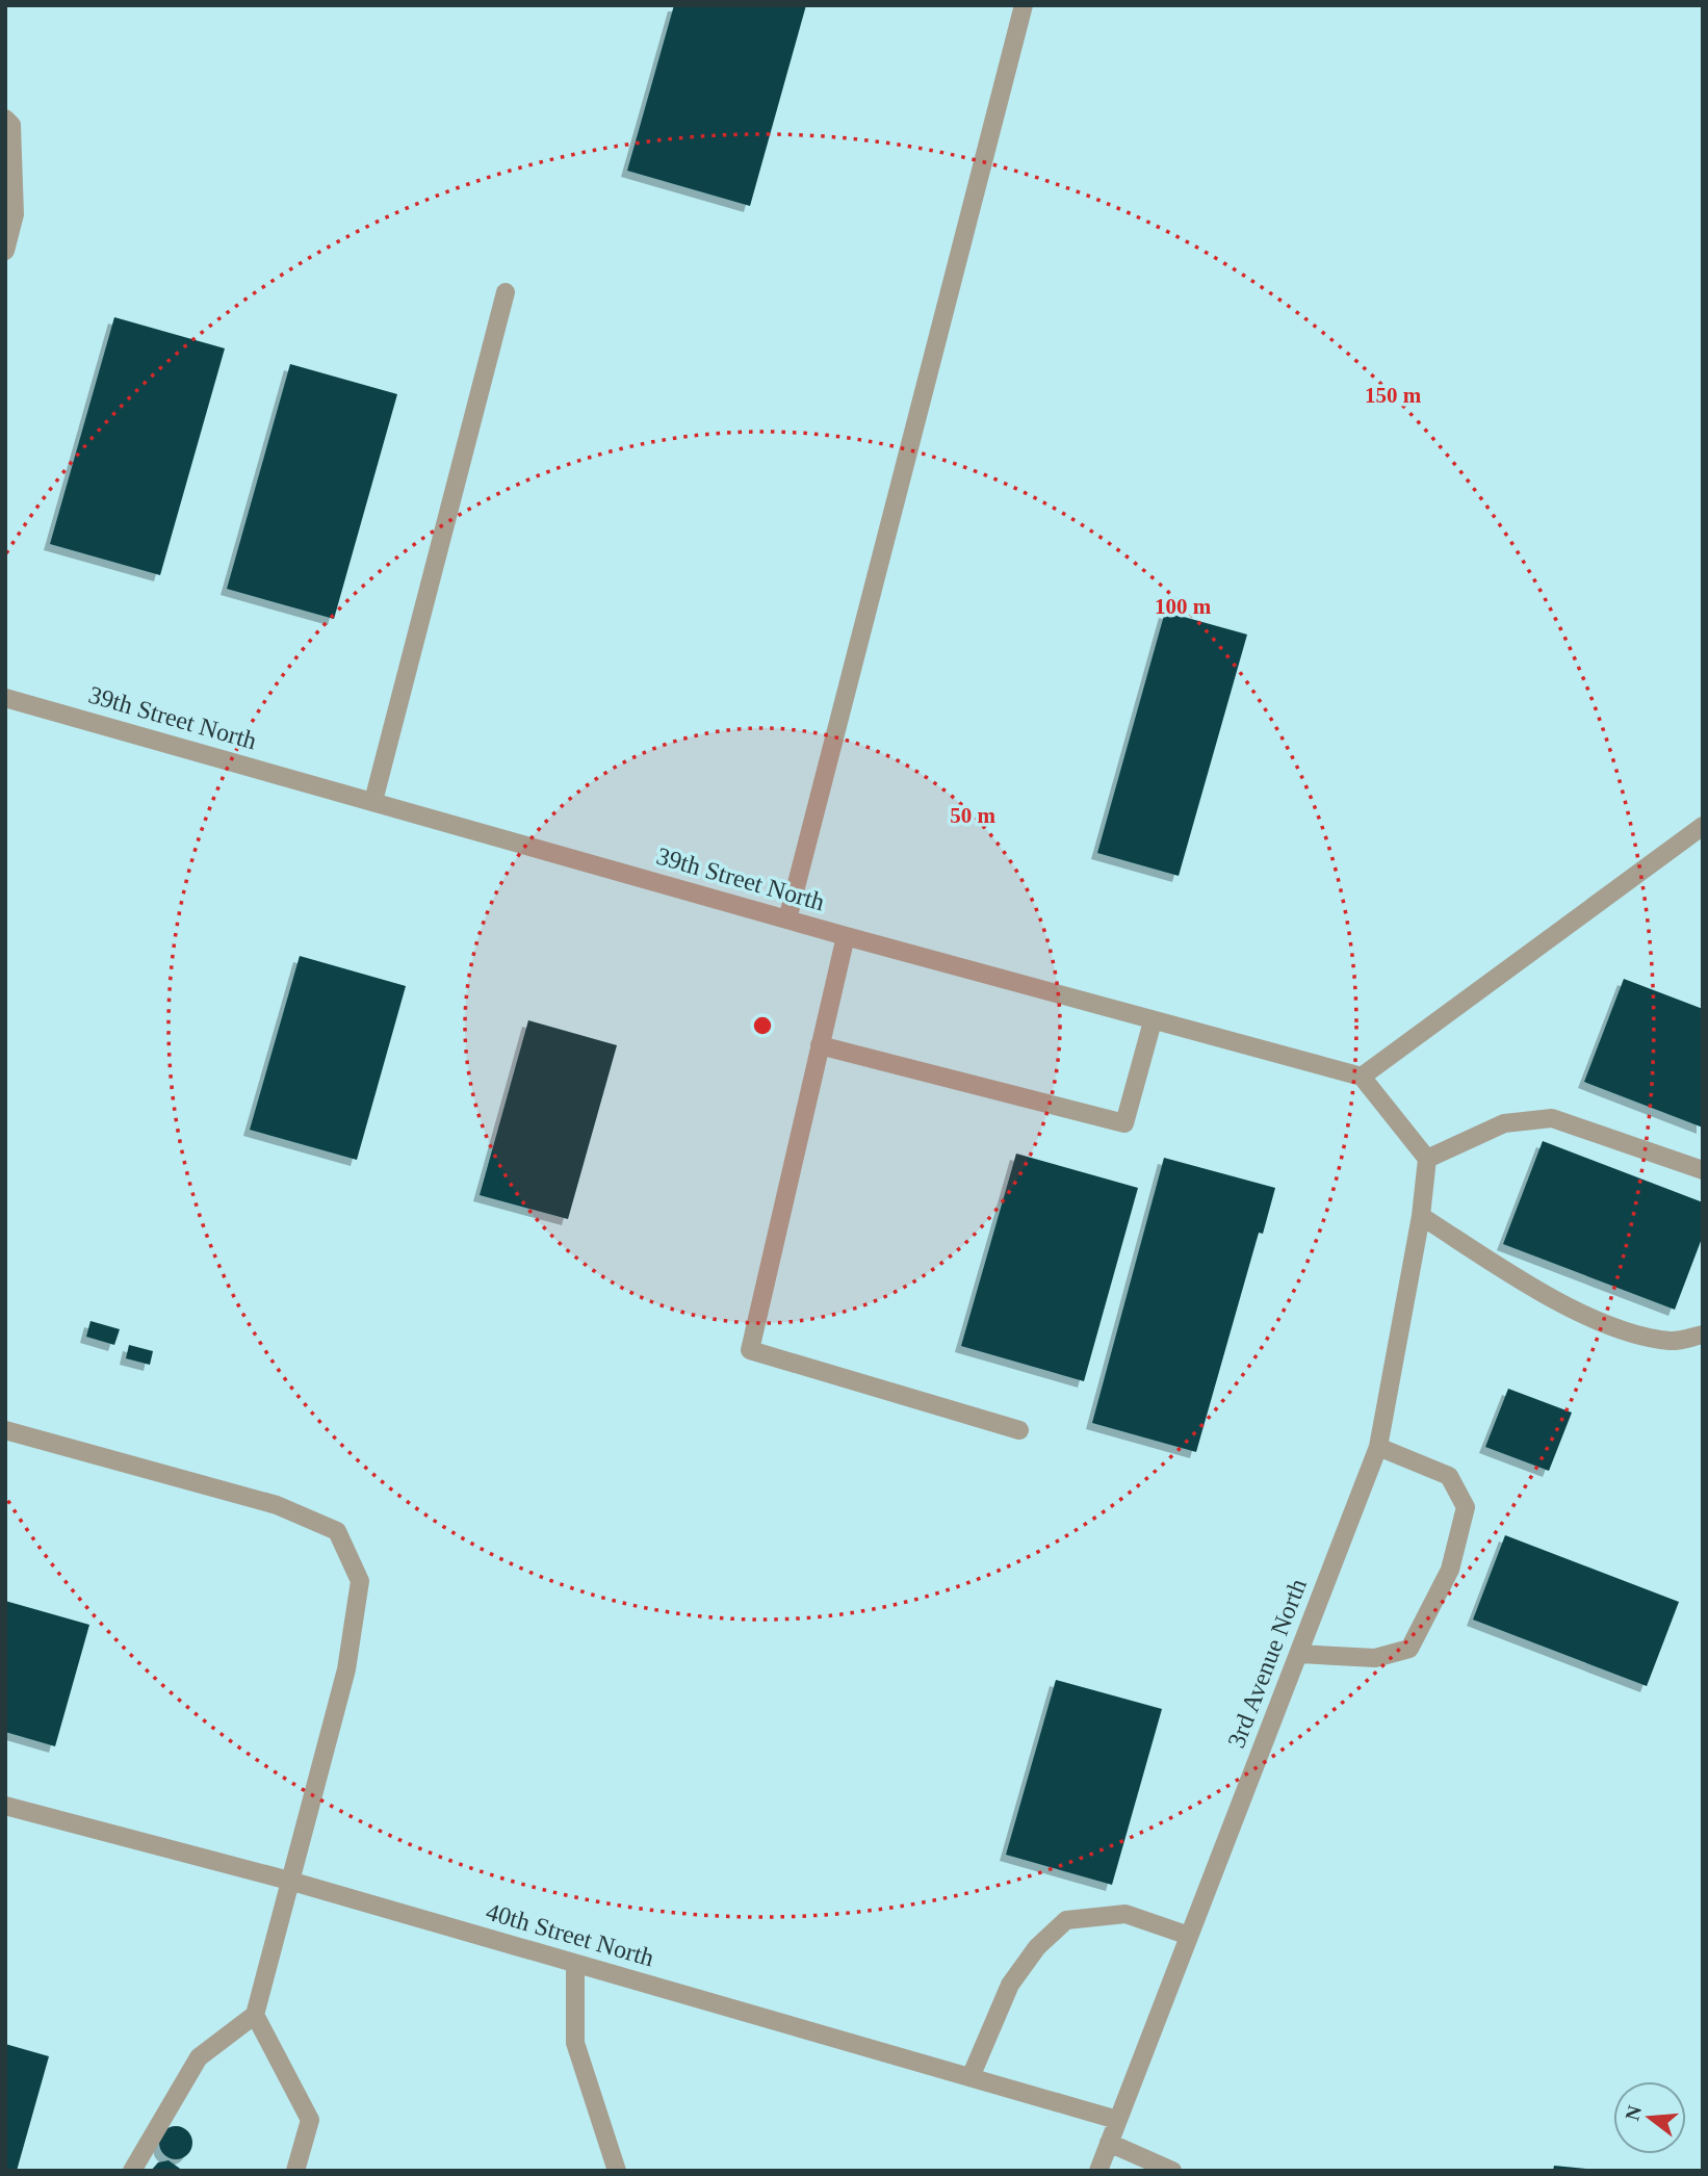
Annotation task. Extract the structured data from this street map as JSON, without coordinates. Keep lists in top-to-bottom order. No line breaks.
{"streets":{"street":["39th Street North","3rd Avenue North","40th Street North"]},"crossings":[["3rd Avenue North","40th Street North"]],"north":"left","rings":["150 m","100 m","50 m"]}
